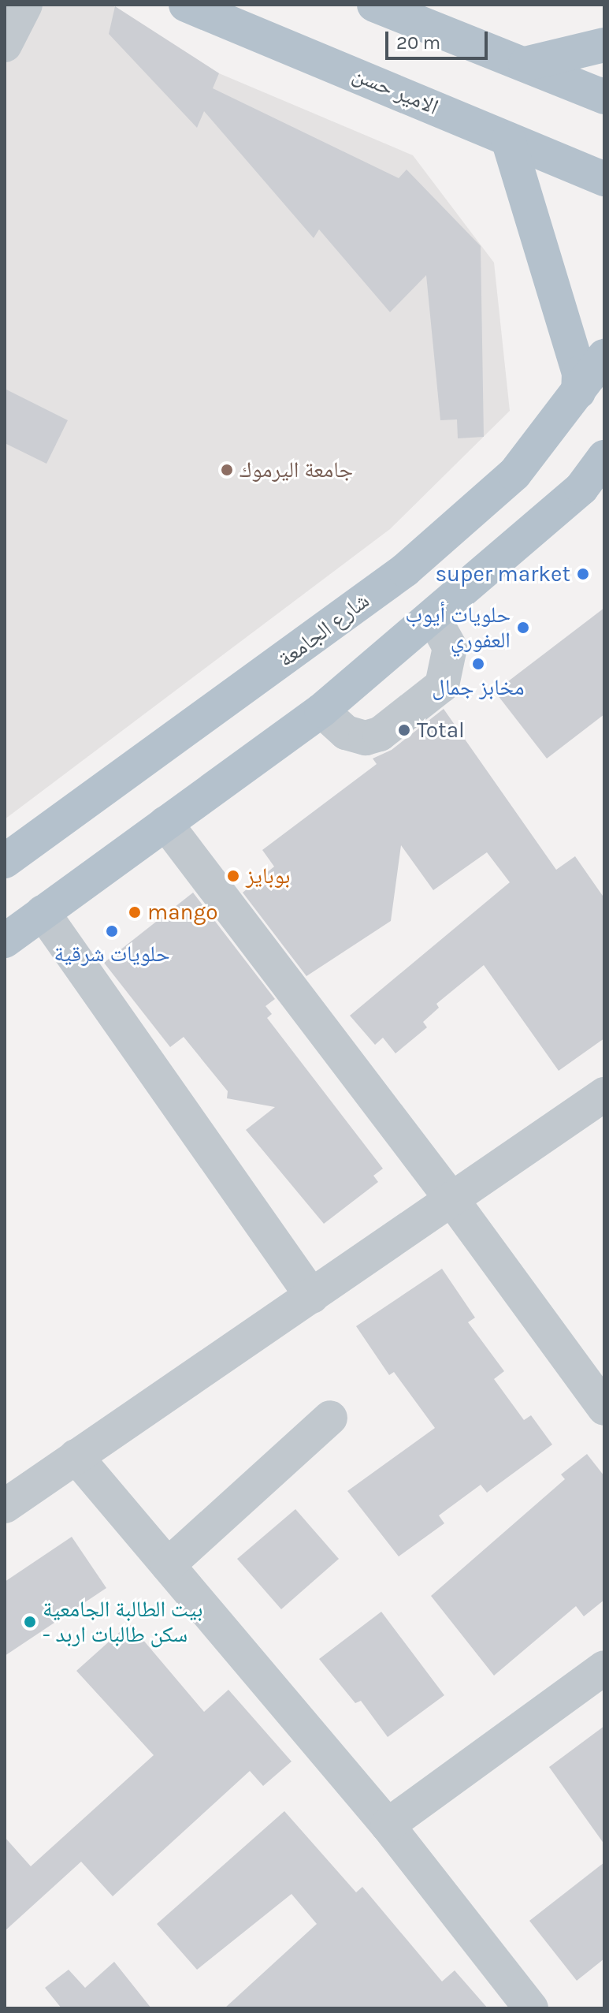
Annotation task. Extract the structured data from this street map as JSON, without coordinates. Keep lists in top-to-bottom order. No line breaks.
{"streets":{"main road":["الامير حسن","شارع الجامعة"]},"places":["جامعة اليرموك","super market","حلويات أيوب العفوري","مخابز جمال","Total","بوبايز","mango","حلويات شرقية","بيت الطالبة الجامعية - سكن طالبات اربد"],"scale_bar":"20 m"}
